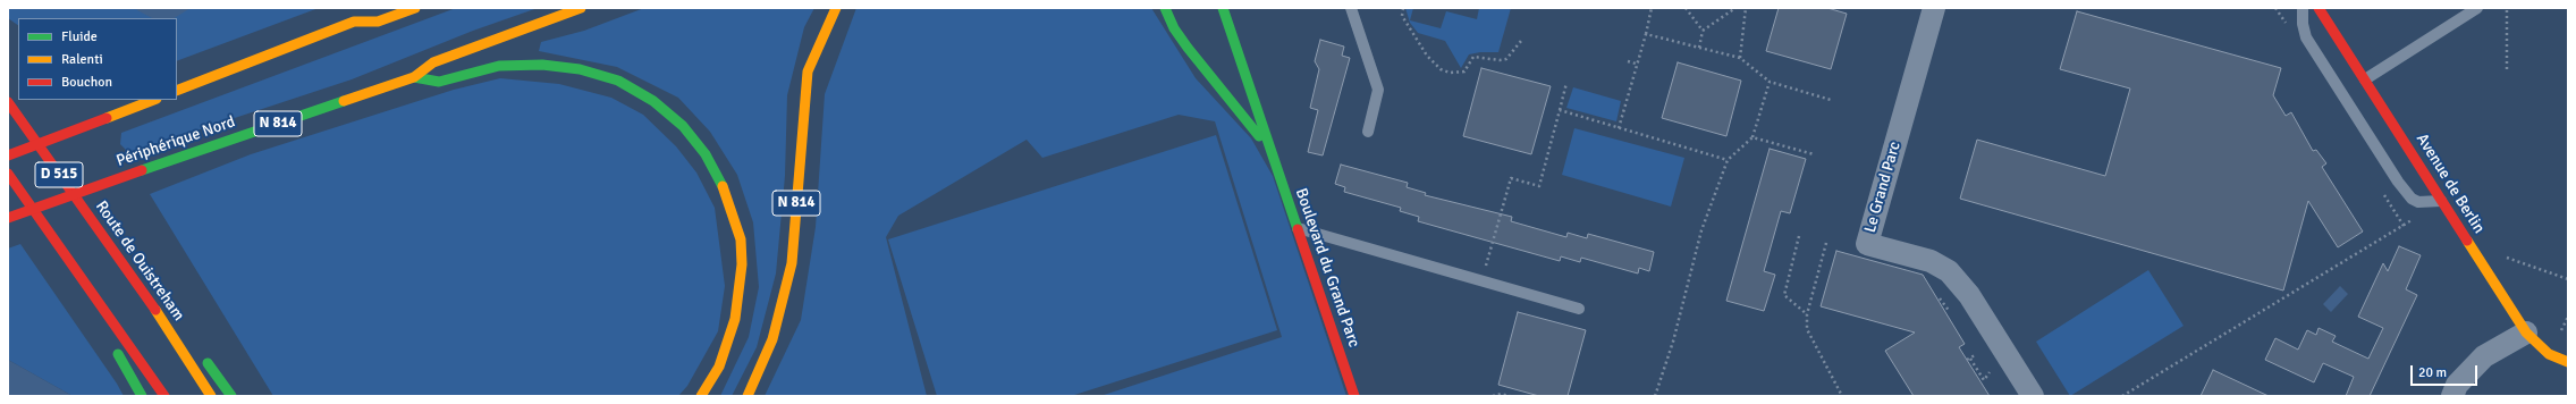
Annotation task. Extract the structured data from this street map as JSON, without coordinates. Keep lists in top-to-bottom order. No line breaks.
{"streets":{"main road":["N 814","Périphérique Nord","D 515","Avenue de Berlin","Route de Ouistreham","Boulevard du Grand Parc"],"street":["Le Grand Parc"]},"crossings":[["N 814","Périphérique Nord"]],"legend":["Fluide","Ralenti","Bouchon"],"scale_bar":"20 m"}
